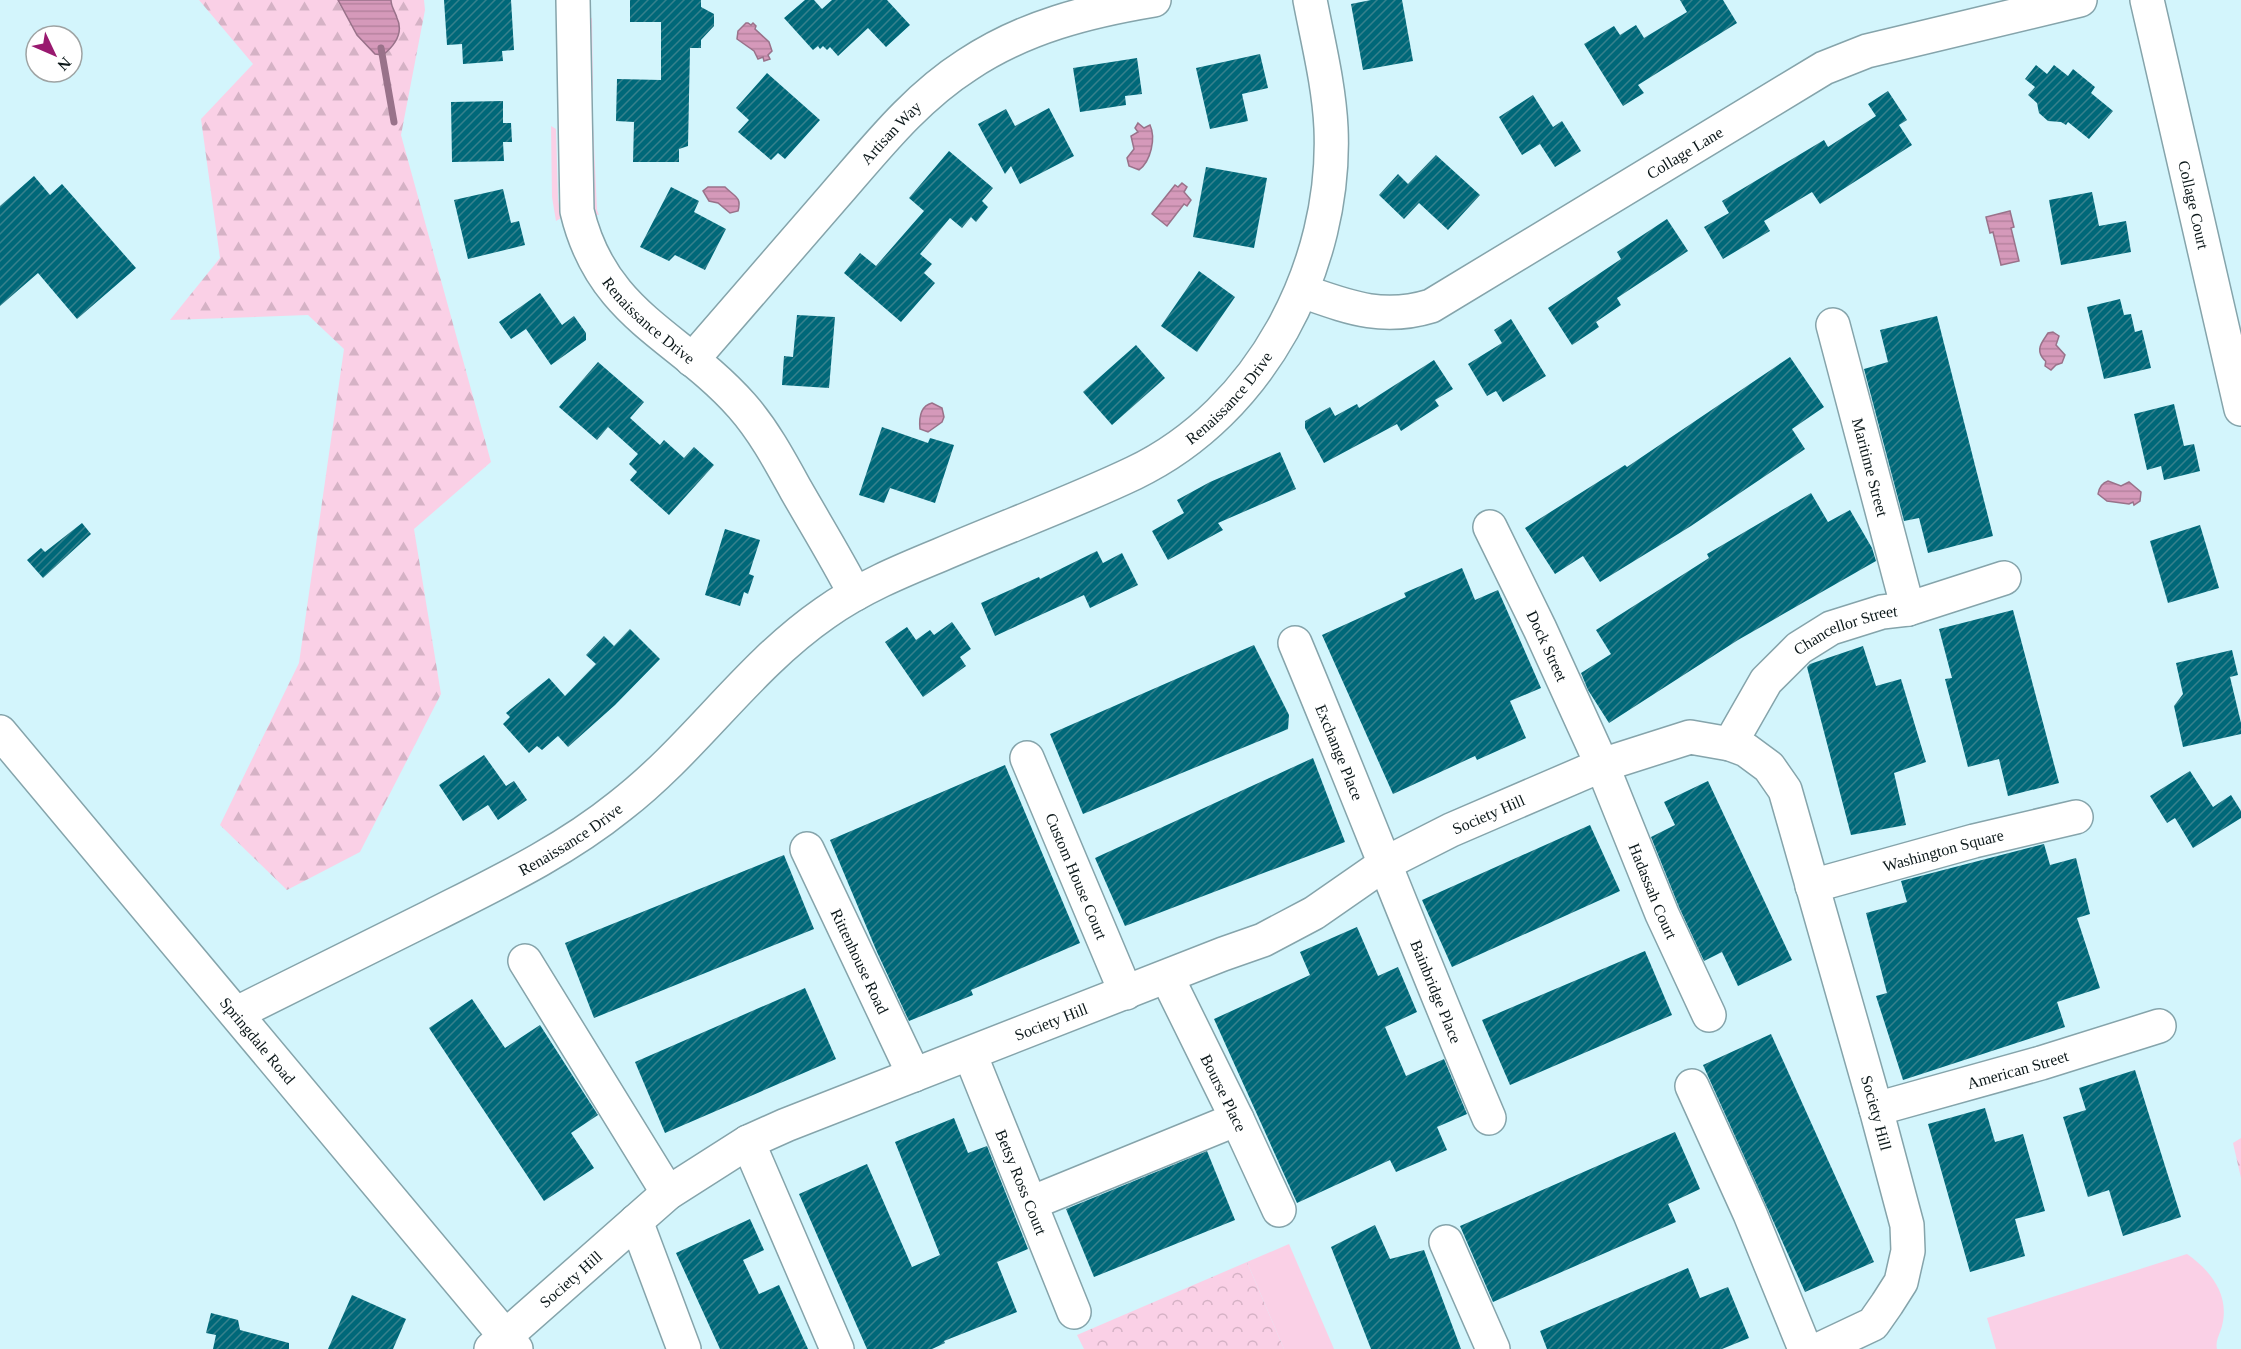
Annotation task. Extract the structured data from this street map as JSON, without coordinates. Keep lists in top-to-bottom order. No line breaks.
{"streets":{"street":["Artisan Way","Collage Lane","Collage Court","Renaissance Drive","Maritime Street","Chancellor Street","Dock Street","Exchange Place","Society Hill","Washington Square","Custom House Court","Hadassah Court","Rittenhouse Road","Bainbridge Place","Springdale Road","American Street","Bourse Place","Betsy Ross Court"]},"crossings":[["Artisan Way","Renaissance Drive"],["Collage Lane","Renaissance Drive"],["Renaissance Drive","Springdale Road"],["Maritime Street","Chancellor Street"],["Chancellor Street","Society Hill"],["Dock Street","Society Hill"],["Dock Street","Hadassah Court"],["Exchange Place","Society Hill"],["Exchange Place","Bainbridge Place"],["Society Hill","Washington Square"],["Society Hill","Custom House Court"],["Society Hill","Hadassah Court"],["Society Hill","Rittenhouse Road"],["Society Hill","Bainbridge Place"],["Society Hill","Springdale Road"],["Society Hill","American Street"],["Society Hill","Bourse Place"],["Society Hill","Betsy Ross Court"]],"north":"bottom right"}
